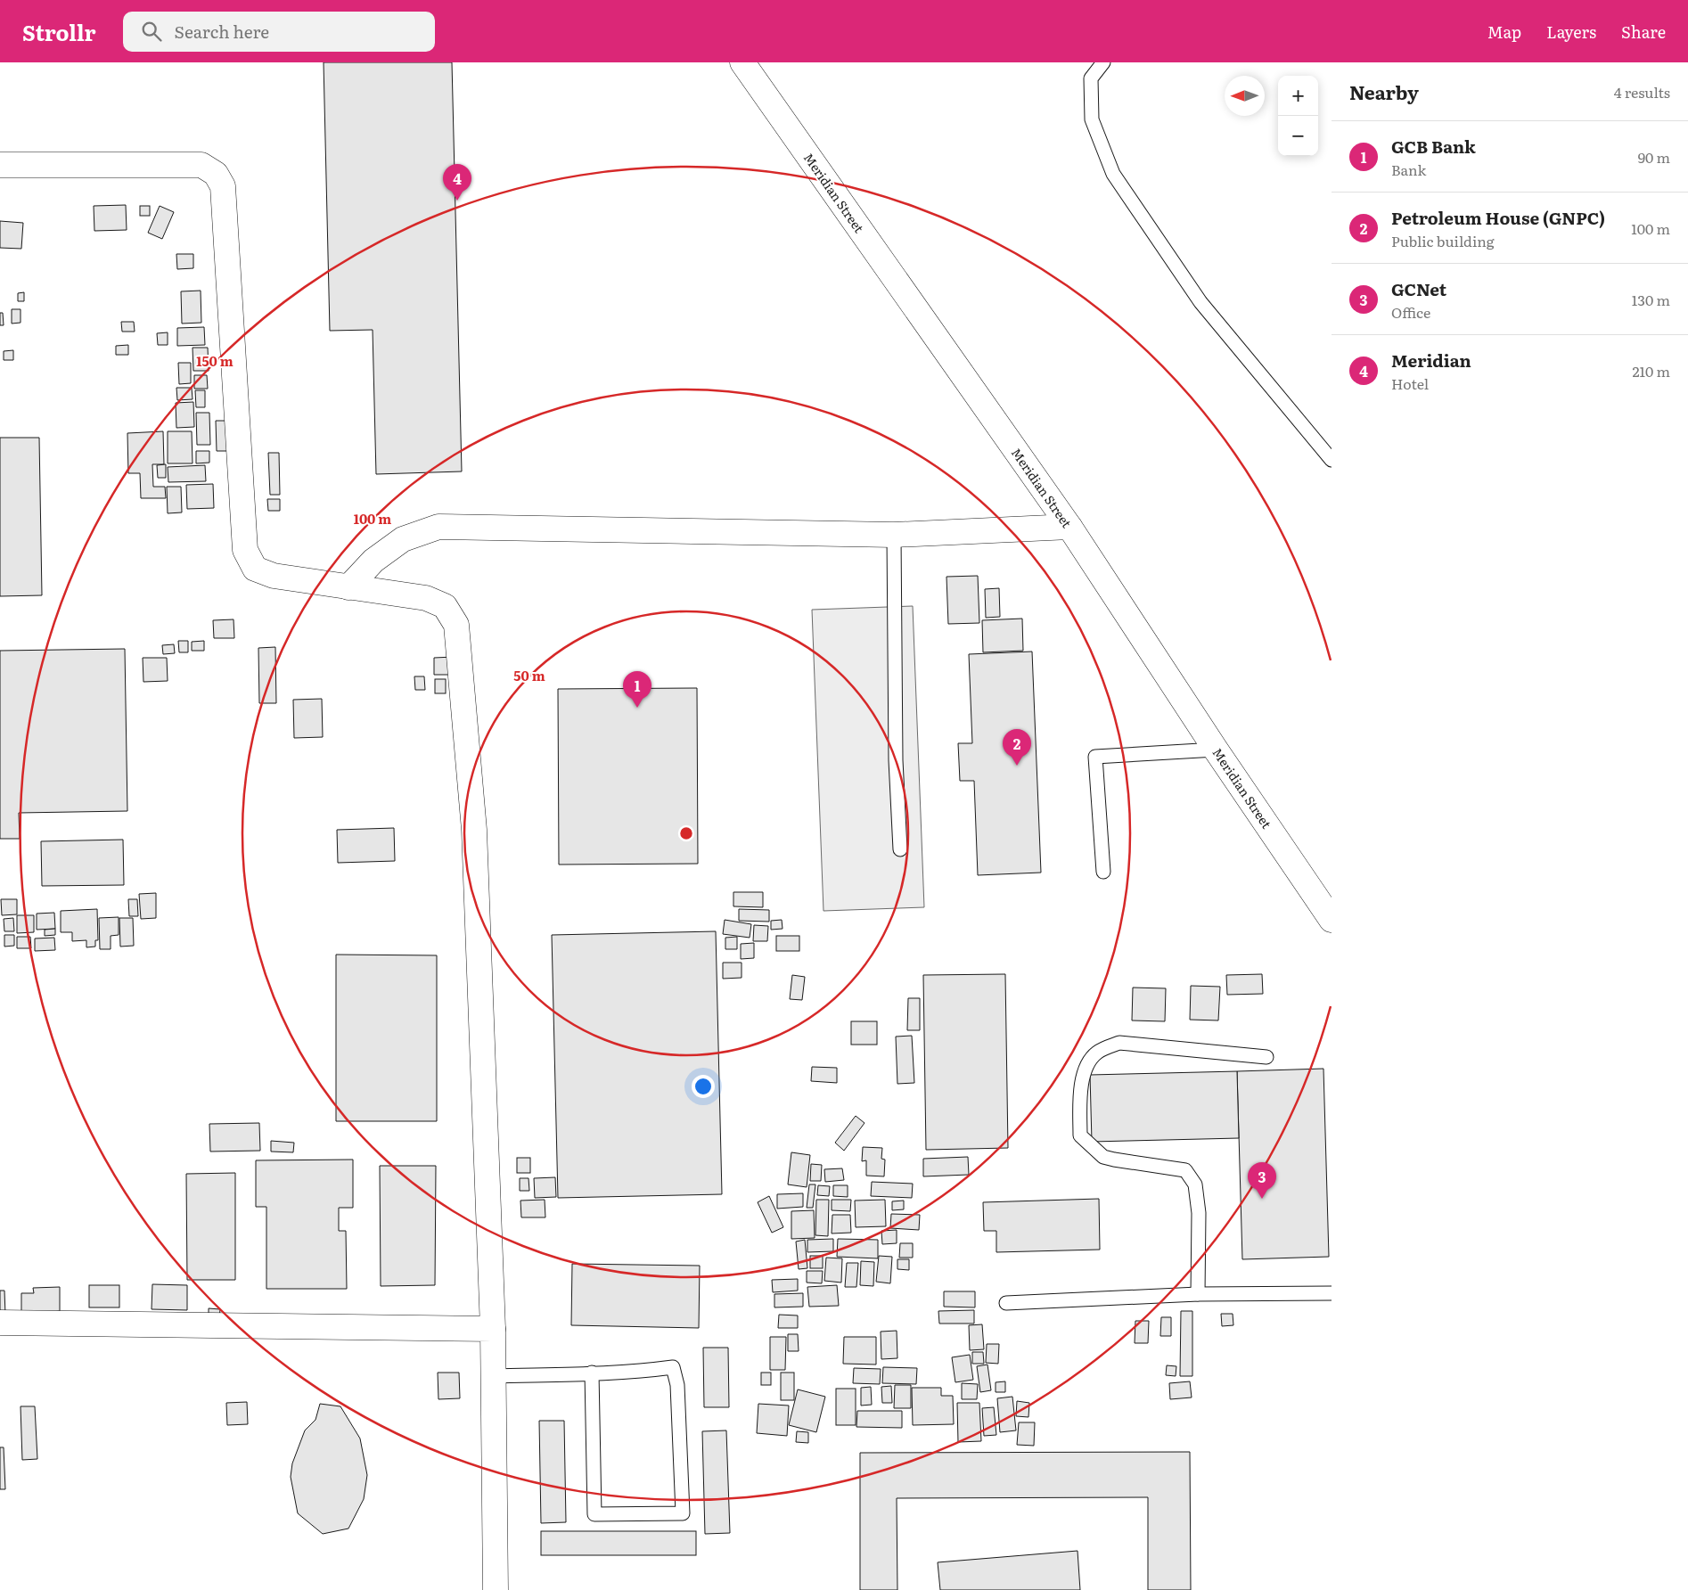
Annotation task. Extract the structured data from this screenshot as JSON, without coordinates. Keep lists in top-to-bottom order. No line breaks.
{"streets":{"street":["Meridian Street"]},"north":"left","page":{"header":"Strollr","search":"Search here","nav":["Map","Layers","Share"],"heading":["Nearby","4 results"],"map_buttons":["+","−"],"list":[{"mark":"1","name":"GCB Bank","note":"Bank","value":"90 m"},{"mark":"2","name":"Petroleum House (GNPC)","note":"Public building","value":"100 m"},{"mark":"3","name":"GCNet","note":"Office","value":"130 m"},{"mark":"4","name":"Meridian","note":"Hotel","value":"210 m"}],"pins":["4","1","2","3"]},"rings":["150 m","100 m","50 m"]}
